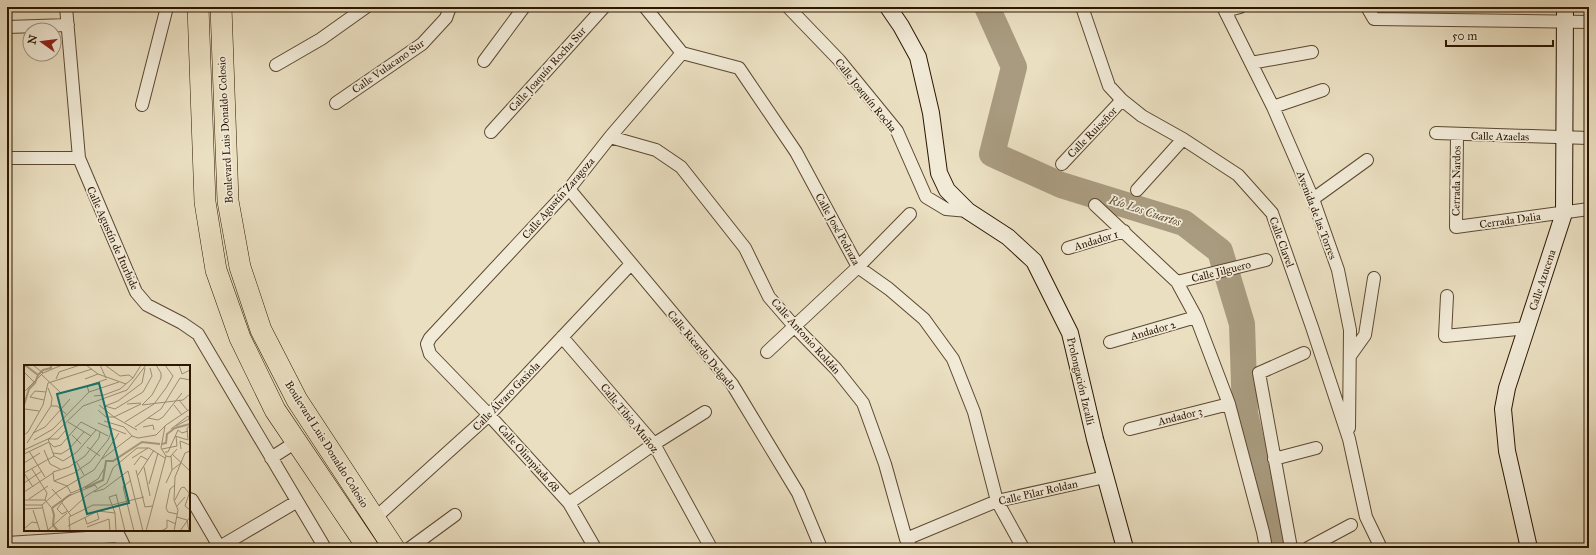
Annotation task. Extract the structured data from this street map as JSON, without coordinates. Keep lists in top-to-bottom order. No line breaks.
{"streets":{"highway":["Boulevard Luis Donaldo Colosio"],"street":["Calle Vulacano Sur","Calle Joaquín Rocha Sur","Calle Joaquín Rocha","Calle Ruiseñor","Calle Azaelas","Cerrada Nardos","Calle Agustín Zaragoza","Avenida de las Torres","Cerrada Dalia","Calle José Pedraza","Calle Agustín de Iturbide","Andador 1","Calle Clavel","Calle Jilguero","Calle Azucena","Andador 2","Calle Antonio Roldán","Calle Ricardo Delgado","Prolongación Izcalli","Calle Álvaro Gaxiola","Andador 3","Calle Tibio Muñoz","Calle Olimpiada 68","Calle Pilar Roldan"]},"crossings":[["Calle Joaquín Rocha","Prolongación Izcalli"],["Boulevard Luis Donaldo Colosio","Calle Álvaro Gaxiola"],["Calle Ruiseñor","Calle Clavel"],["Calle Azaelas","Cerrada Nardos"],["Calle Azaelas","Calle Azucena"],["Cerrada Nardos","Cerrada Dalia"],["Calle Agustín Zaragoza","Calle José Pedraza"],["Calle Agustín Zaragoza","Calle Antonio Roldán"],["Calle Agustín Zaragoza","Calle Ricardo Delgado"],["Calle Agustín Zaragoza","Calle Olimpiada 68"],["Avenida de las Torres","Calle Clavel"],["Cerrada Dalia","Calle Azucena"],["Calle José Pedraza","Calle Pilar Roldan"],["Calle Antonio Roldán","Calle Pilar Roldan"],["Calle Ricardo Delgado","Calle Álvaro Gaxiola"],["Prolongación Izcalli","Calle Pilar Roldan"],["Calle Álvaro Gaxiola","Calle Tibio Muñoz"],["Calle Álvaro Gaxiola","Calle Olimpiada 68"]],"water":["Río Los Cuartos"],"scale_bar":"50 m","north":"left"}
